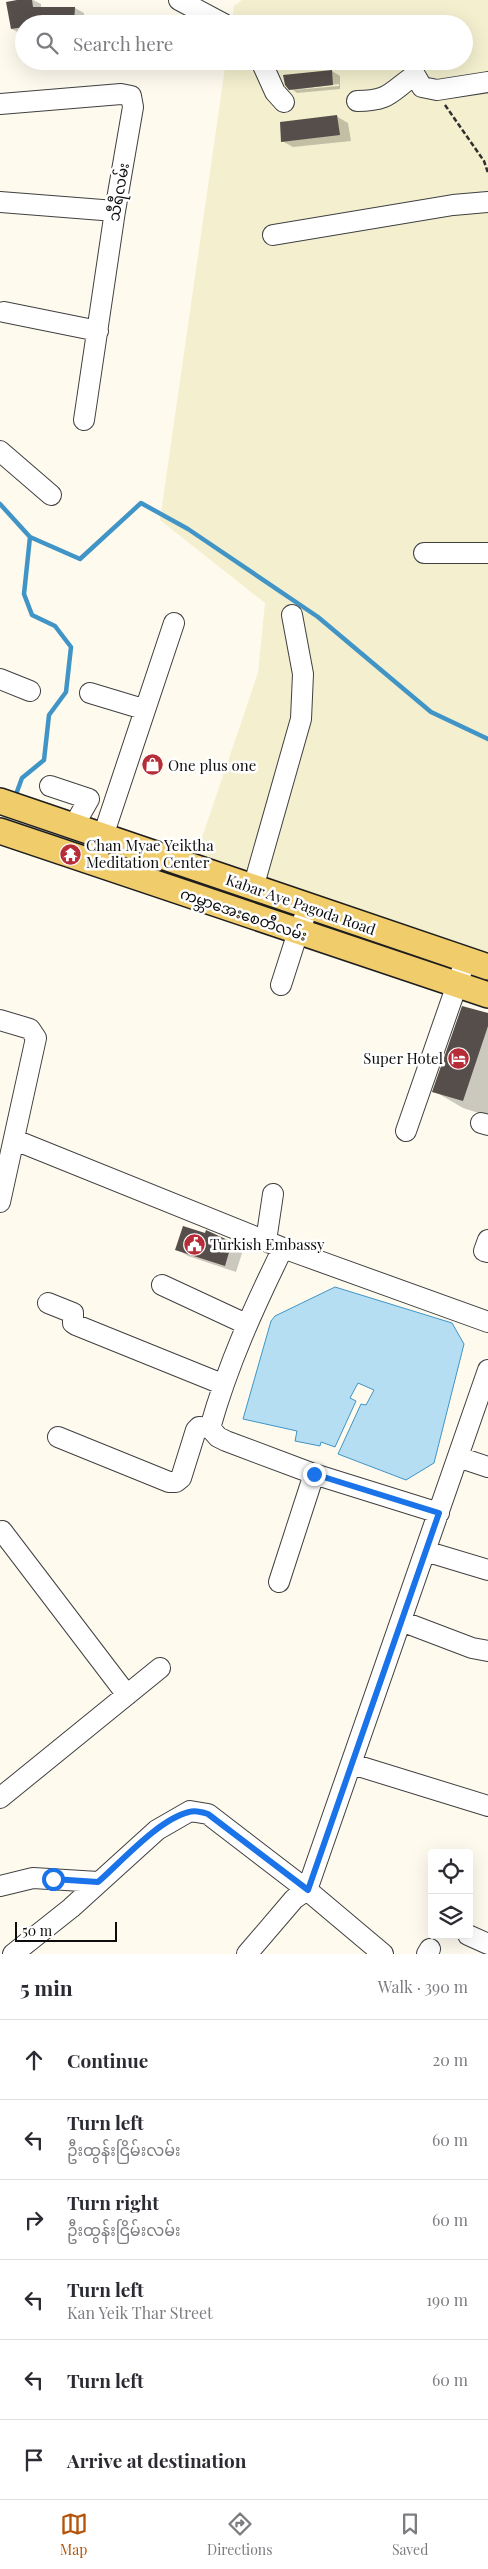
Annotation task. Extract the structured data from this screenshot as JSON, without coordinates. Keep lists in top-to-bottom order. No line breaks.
{"streets":{"main road":["Kabar Aye Pagoda Road","ကမ္ဘာအေးစေတီလမ်း"],"street":["သီရီလမ်း"]},"places":{"shop":["One plus one"],"temple":["Chan Myae Yeiktha Meditation Center"],"hotel":["Super Hotel"],"public building":["Turkish Embassy"]},"scale_bar":"50 m","page":{"search":"Search here","scale":"50 m","heading":["5 min","Walk · 390 m"],"list":[["Continue","20 m"],["Turn left","ဦးထွန်းငြိမ်းလမ်း","60 m"],["Turn right","ဦးထွန်းငြိမ်းလမ်း","60 m"],["Turn left","Kan Yeik Thar Street","190 m"],["Turn left","60 m"],"Arrive at destination"],"nav":["Map","Directions","Saved"]}}
